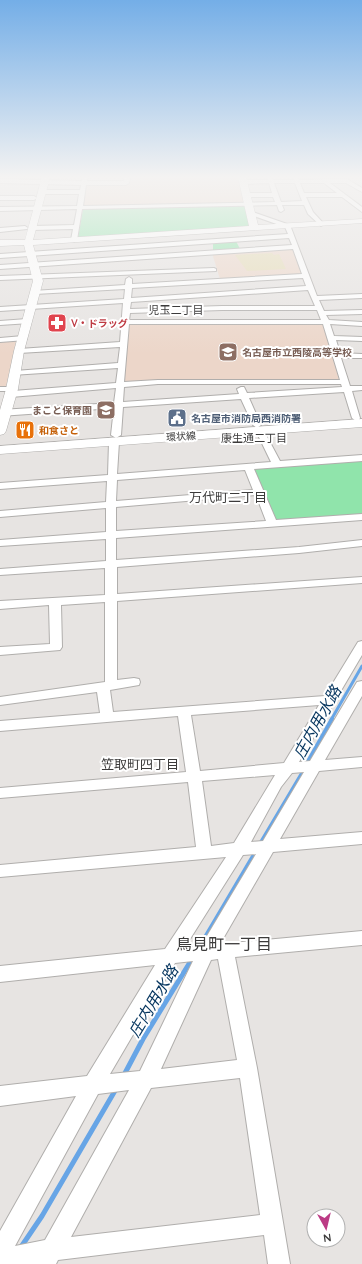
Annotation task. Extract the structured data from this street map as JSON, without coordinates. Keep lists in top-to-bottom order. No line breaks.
{"streets":{"main road":["環状線"]},"districts":["児玉二丁目","康生通二丁目","万代町二丁目","笠取町四丁目","鳥見町一丁目"],"water":["庄内用水路"],"places":{"pharmacy":["V・ドラッグ"],"school or university":["名古屋市立西陵高等学校","まこと保育園"],"public building":["名古屋市消防局西消防署"],"restaurant":["和食さと"]},"north":"bottom"}
